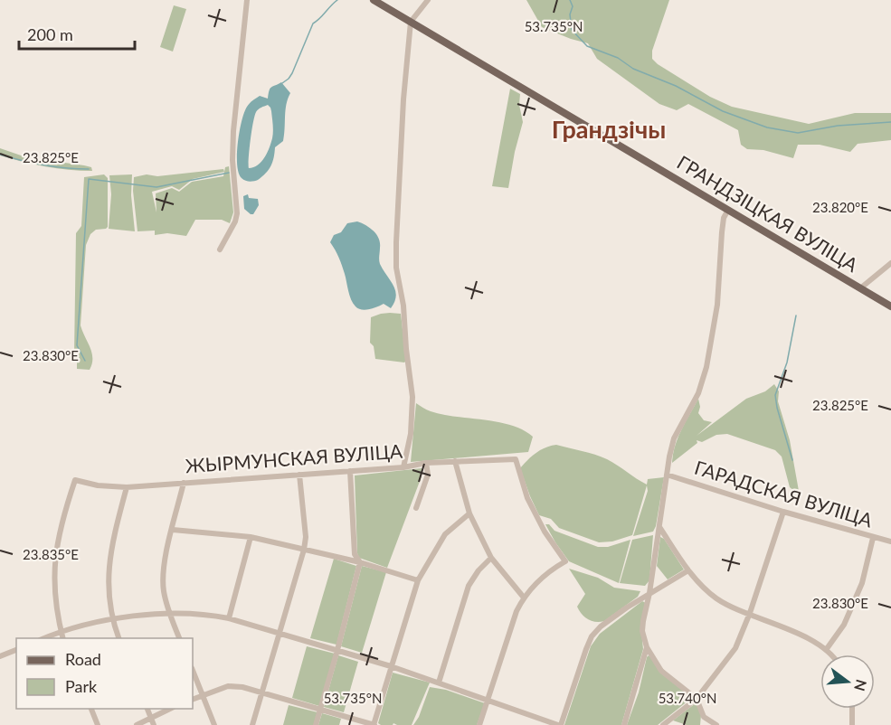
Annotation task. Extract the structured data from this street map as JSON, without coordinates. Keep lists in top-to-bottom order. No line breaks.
{"streets":{"main road":["ГРАНДЗІЦКАЯ ВУЛІЦА"],"street":["ЖЫРМУНСКАЯ ВУЛІЦА","ГАРАДСКАЯ ВУЛІЦА"]},"districts":["Грандзічы"],"legend":["Road","Park"],"scale_bar":"200 m","north":"right","coordinates":["53.735°N","23.825°E","23.820°E","23.830°E","23.835°E","53.740°N"]}
